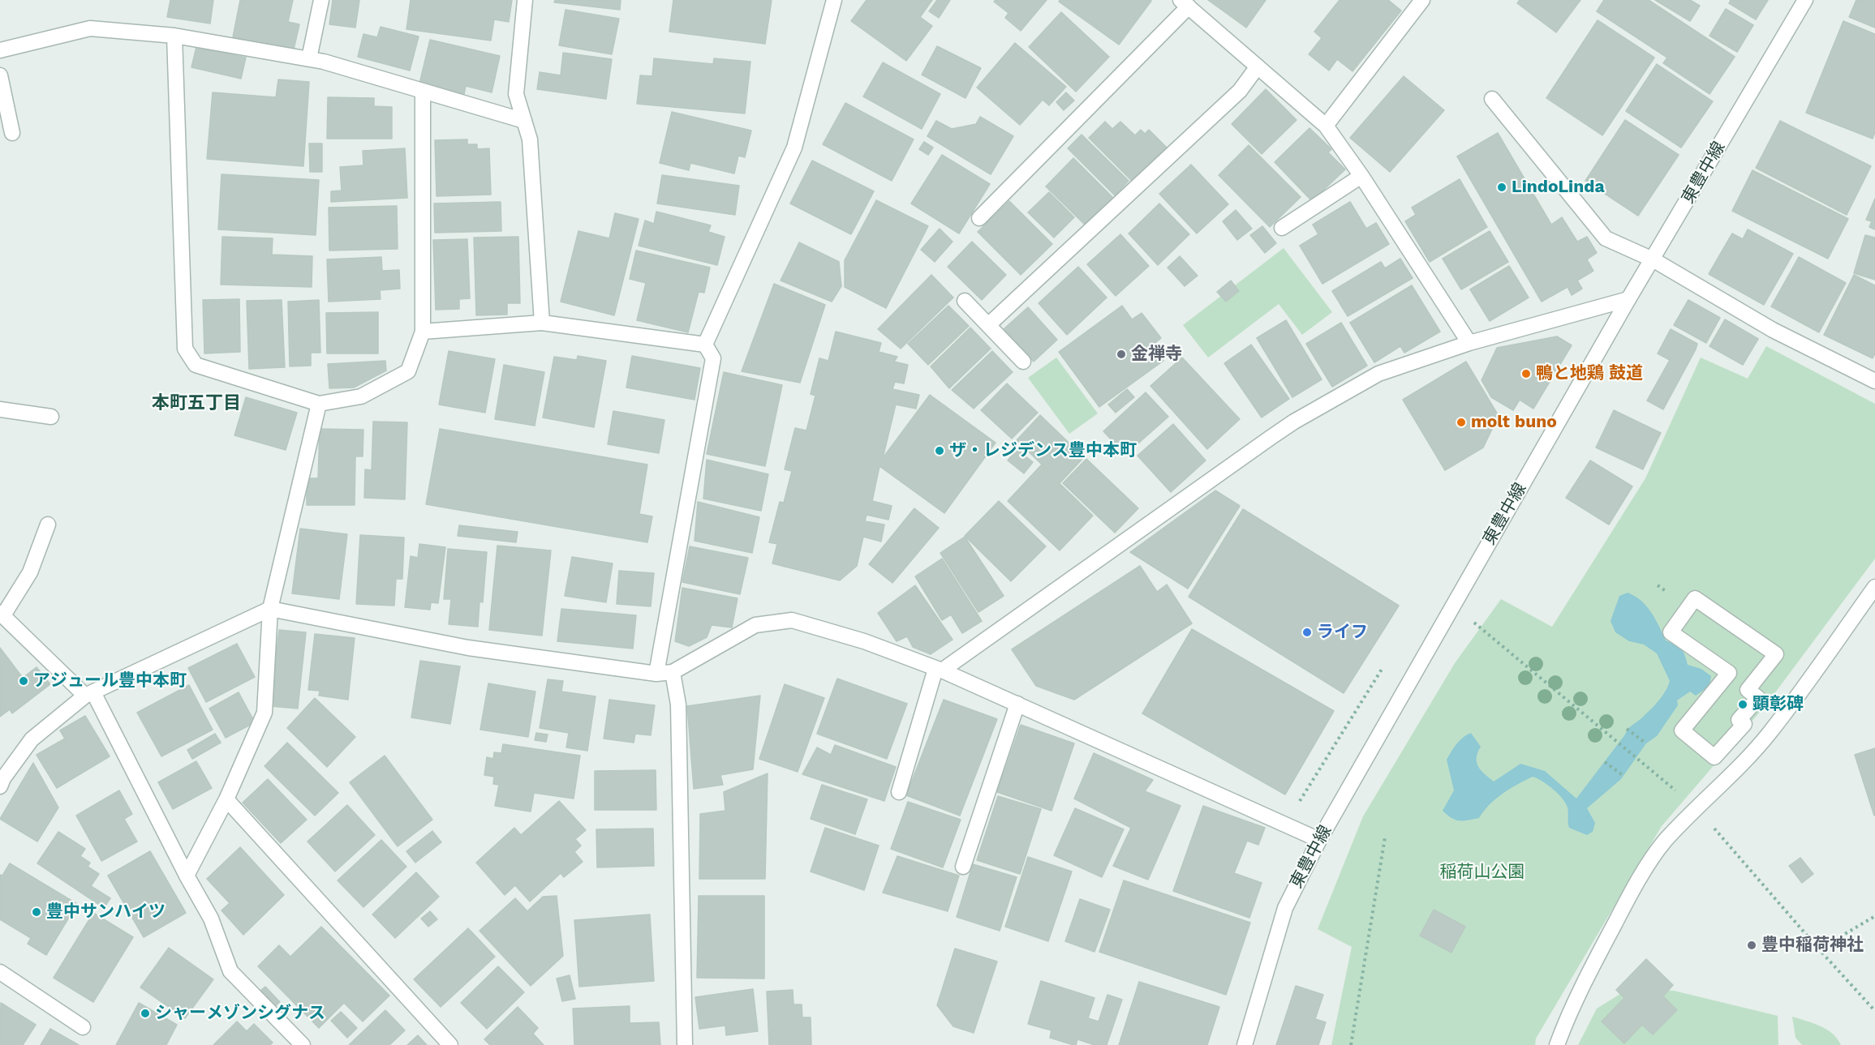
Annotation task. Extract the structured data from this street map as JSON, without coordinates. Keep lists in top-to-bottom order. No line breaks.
{"streets":{"street":["東豊中線"]},"districts":["本町五丁目"],"parks":["稲荷山公園"],"places":["LindoLinda","金禅寺","鴨と地鶏 鼓道","molt buno","ザ・レジデンス豊中本町","ライフ","アジュール豊中本町","顕彰碑","豊中サンハイツ","豊中稲荷神社","シャーメゾンシグナス"]}
